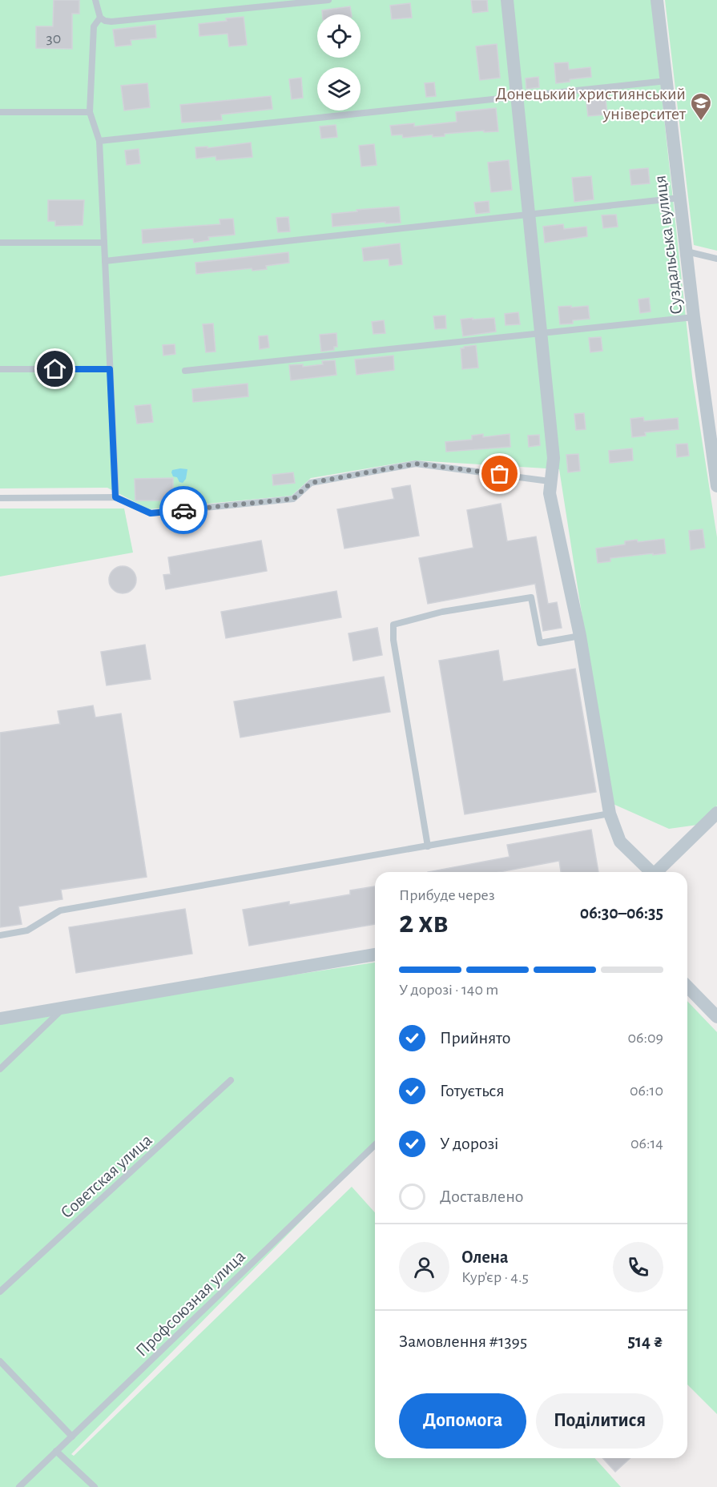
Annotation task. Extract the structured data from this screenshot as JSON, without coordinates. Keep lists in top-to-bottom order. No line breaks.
{"streets":{"street":["Суздальська вулиця"],"lane":["Советская улица","Профсоюзная улица"]},"places":{"school or university":["Донецький християнський університет"]},"house_numbers":["30"],"page":{"heading":["2 хв","Прибуде через","06:30–06:35"],"panel":["Олена","Кур’єр · 4.5","Замовлення #1395","514 ₴"],"bar":"У дорозі · 140 m","list":[["Прийнято","06:09"],["Готується","06:10"],["У дорозі","06:14"],"Доставлено"],"buttons":["Допомога","Поділитися"]}}
